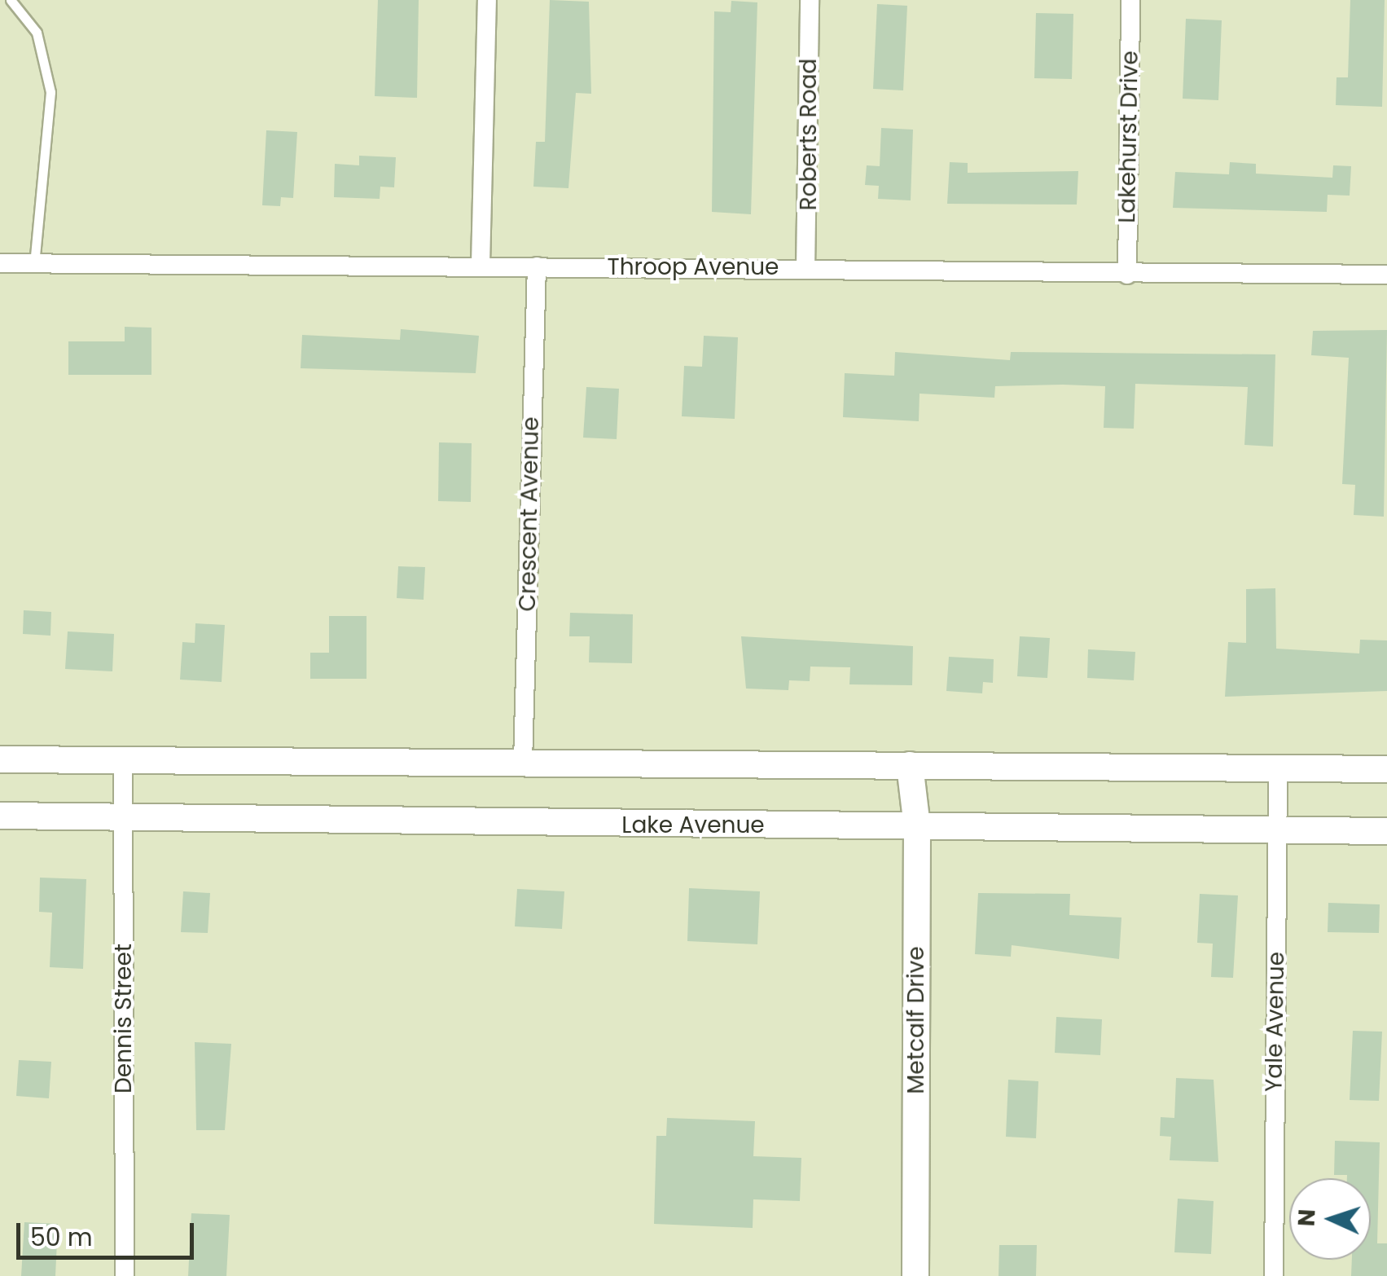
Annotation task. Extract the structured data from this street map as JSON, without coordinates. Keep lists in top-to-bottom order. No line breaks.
{"streets":{"main road":["Lake Avenue","Metcalf Drive"],"street":["Roberts Road","Lakehurst Drive","Throop Avenue","Crescent Avenue","Dennis Street","Yale Avenue"]},"crossings":[["Roberts Road","Throop Avenue"],["Lakehurst Drive","Throop Avenue"],["Throop Avenue","Crescent Avenue"],["Lake Avenue","Dennis Street"],["Lake Avenue","Metcalf Drive"],["Lake Avenue","Yale Avenue"]],"scale_bar":"50 m","north":"left"}
